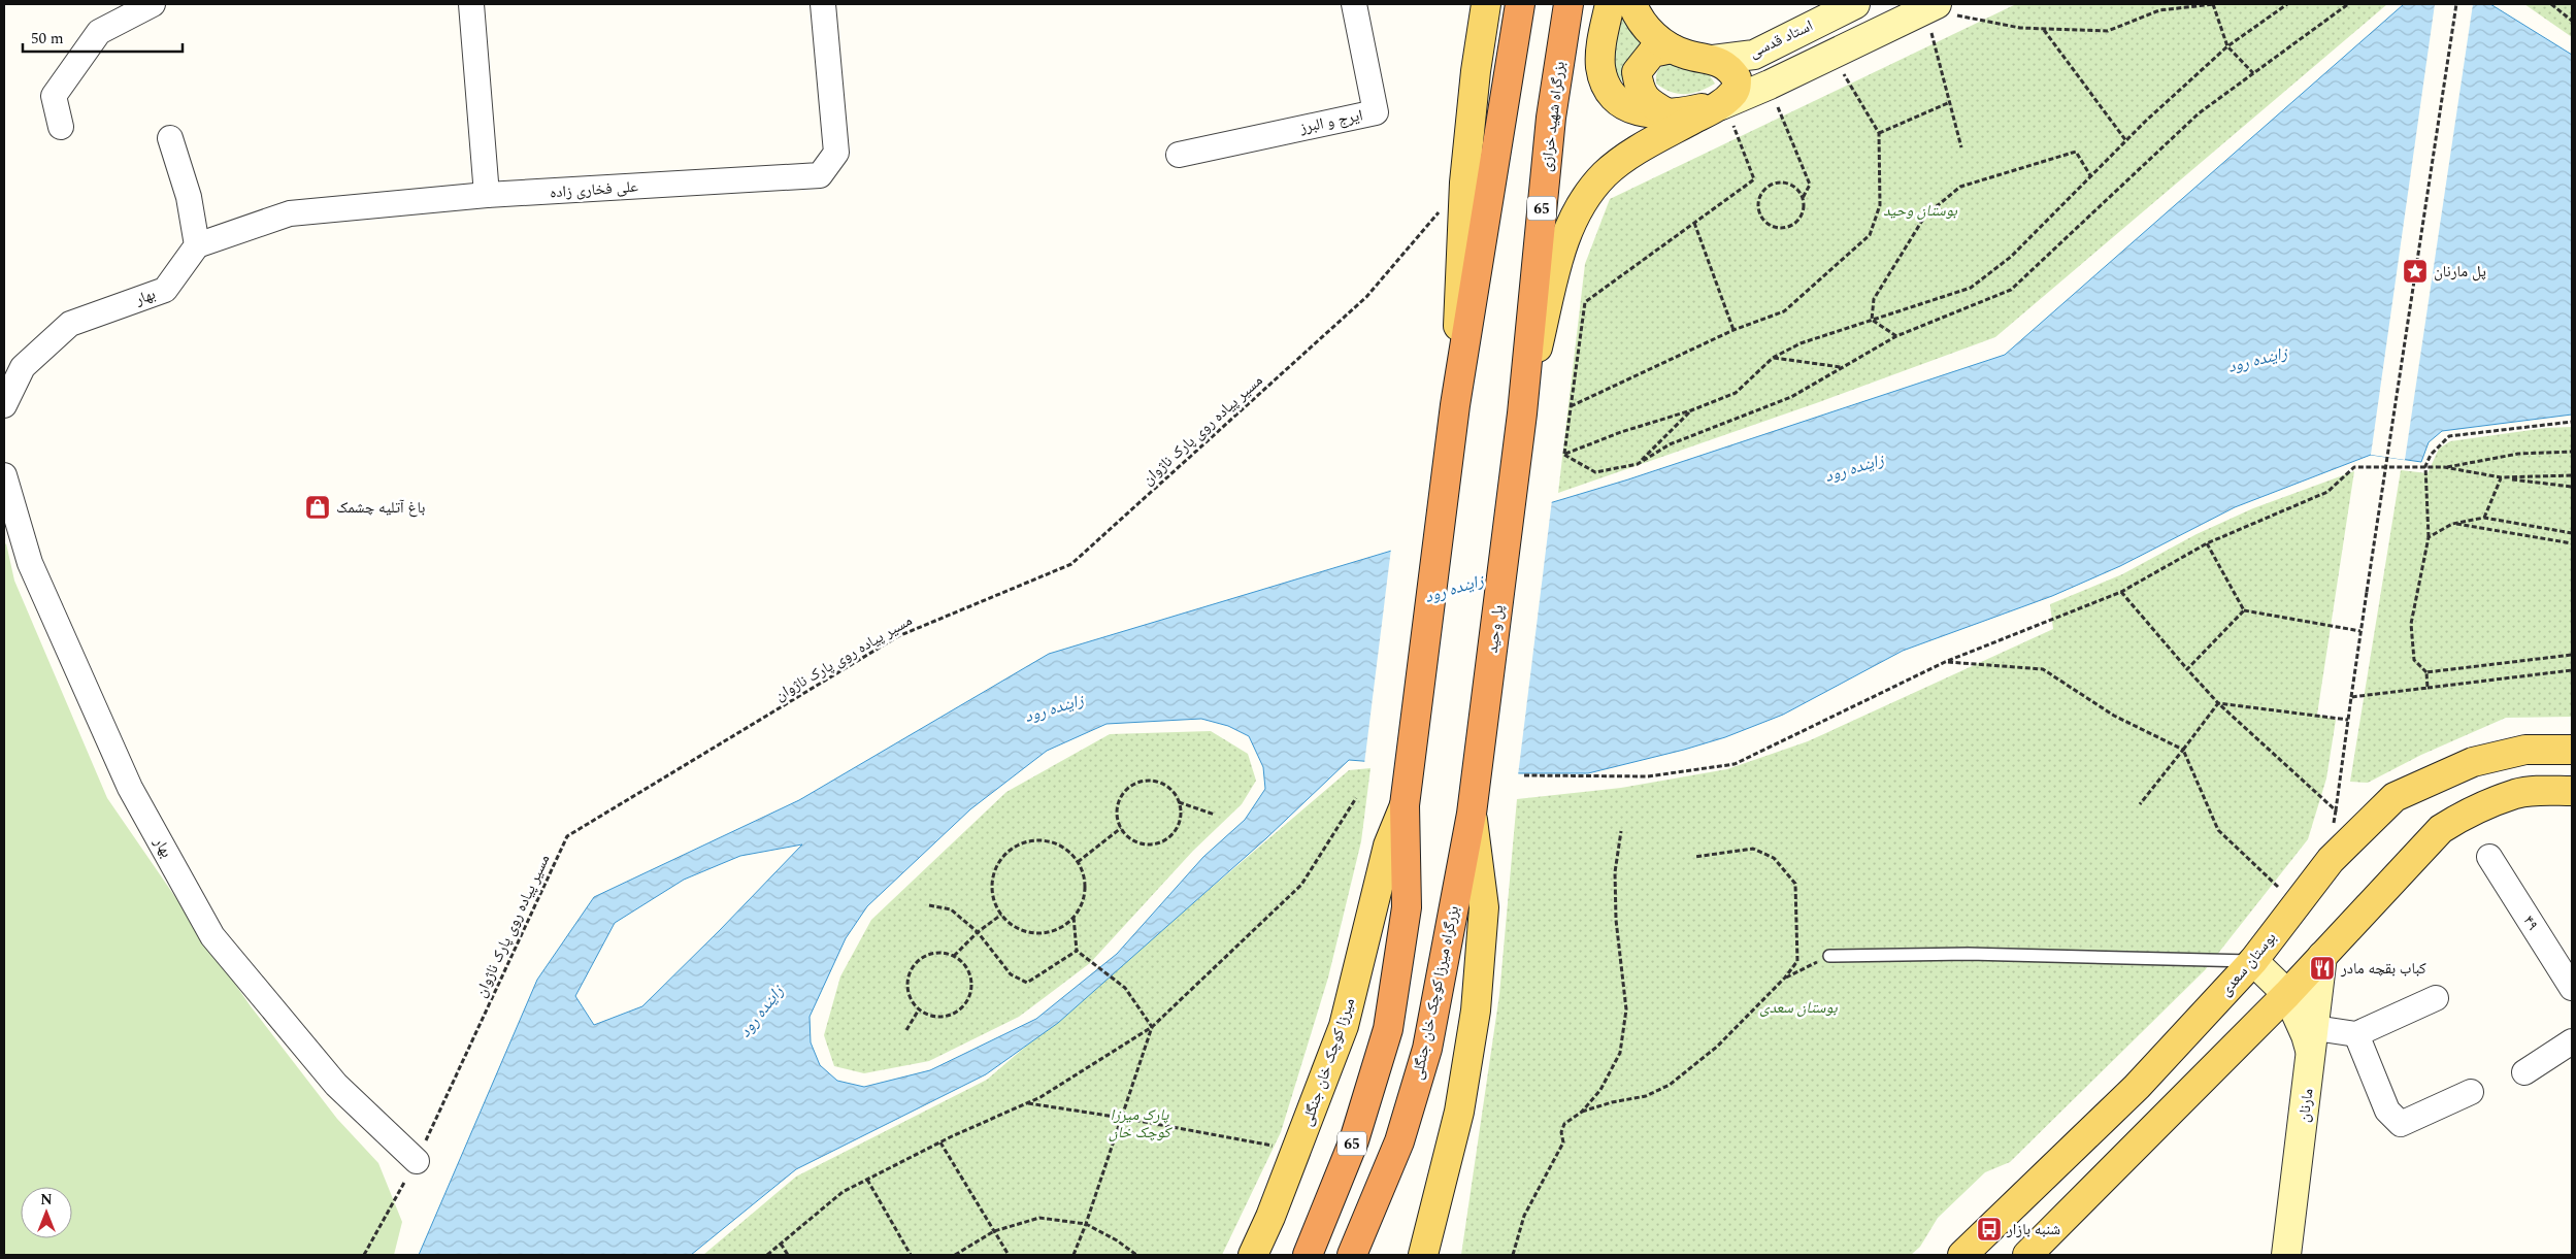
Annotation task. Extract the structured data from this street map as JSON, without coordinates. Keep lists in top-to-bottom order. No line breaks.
{"streets":{"highway":["بزرگراه شهید خرازی","65","پل وحید","بزرگراه میرزا کوچک خان جنگلی"],"main road":["استاد قدسی","بوستان سعدی","میرزا کوچک خان جنگلی","مارنان"],"street":["ایرج و البرز","علی فخاری زاده","بهار","۴۹"],"path":["مسیر پیاده روی پارک ناژوان"]},"crossings":[["بزرگراه شهید خرازی","پل وحید"],["علی فخاری زاده","بهار"],["65","میرزا کوچک خان جنگلی"],["بهار","مسیر پیاده روی پارک ناژوان"],["پل وحید","بزرگراه میرزا کوچک خان جنگلی"]],"water":["زاینده رود"],"parks":["بوستان وحید","بوستان سعدی","پارک میرزا کوچک خان"],"places":{"place":["پل مارنان"],"shop":["باغ آتلیه چشمک"],"restaurant":["کباب بقچه مادر"],"bus stop":["شنبه بازار"]},"scale_bar":"50 m","north":"top"}
